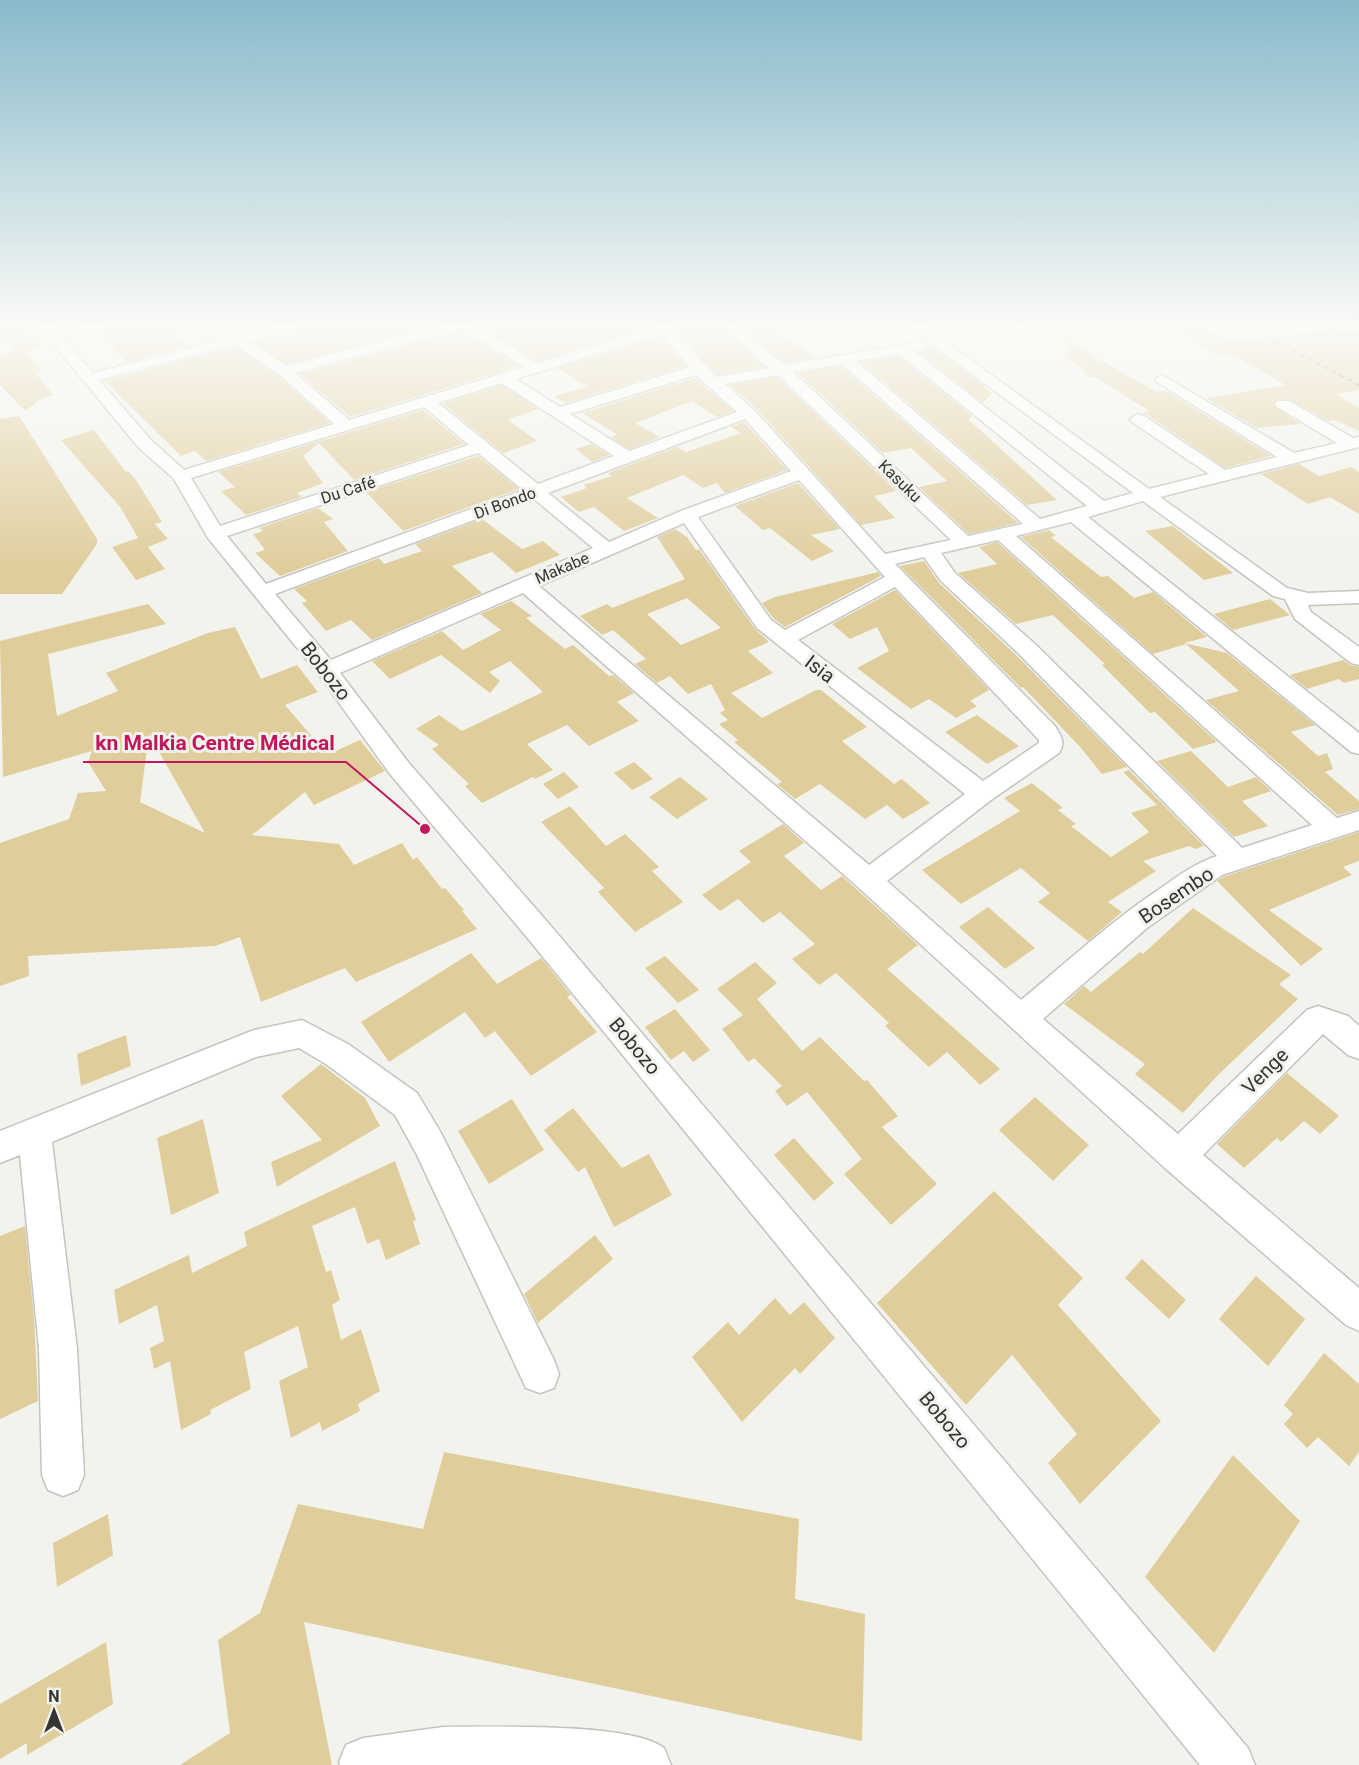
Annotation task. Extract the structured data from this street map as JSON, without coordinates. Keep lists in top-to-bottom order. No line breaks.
{"streets":{"street":["Kasuku","Du Café","Di Bondo","Makabe","Isia","Bobozo","Bosembo","Venge"]},"crossings":[["Du Café","Bobozo"],["Di Bondo","Bobozo"],["Makabe","Isia"],["Makabe","Bobozo"]],"places":["kn Malkia Centre Médical"],"north":"top"}
